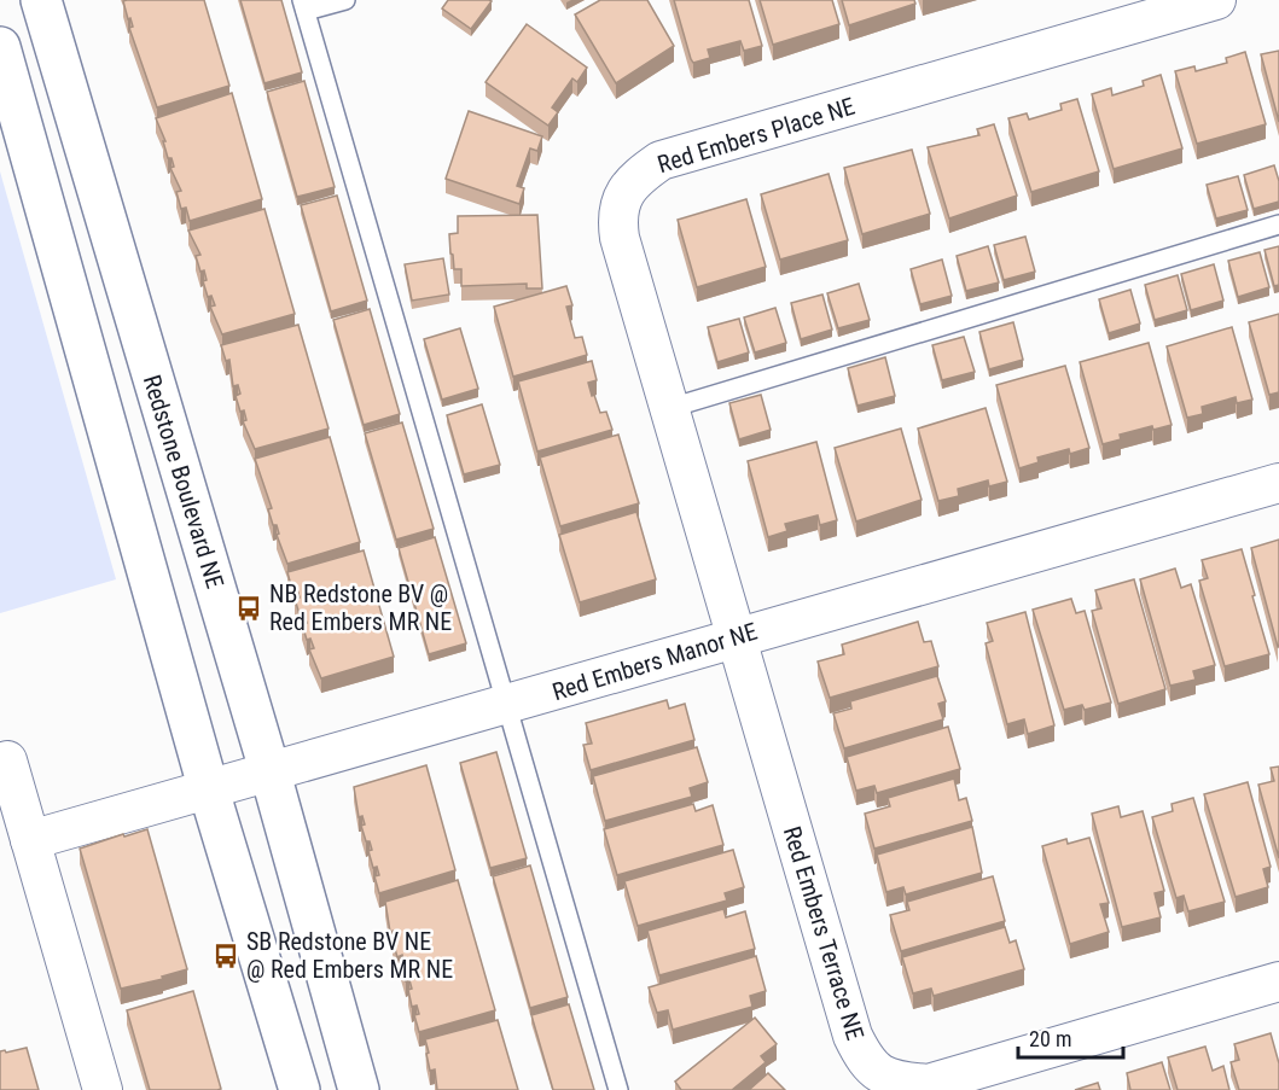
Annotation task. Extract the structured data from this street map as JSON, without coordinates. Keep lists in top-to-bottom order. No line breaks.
{"streets":{"street":["Red Embers Place NE","Redstone Boulevard NE","Red Embers Manor NE","Red Embers Terrace NE"]},"crossings":[["Red Embers Place NE","Red Embers Manor NE"],["Red Embers Place NE","Red Embers Terrace NE"],["Redstone Boulevard NE","Red Embers Manor NE"],["Red Embers Manor NE","Red Embers Terrace NE"]],"places":{"bus stop":["NB Redstone BV @ Red Embers MR NE","SB Redstone BV NE @ Red Embers MR NE"]},"scale_bar":"20 m"}
